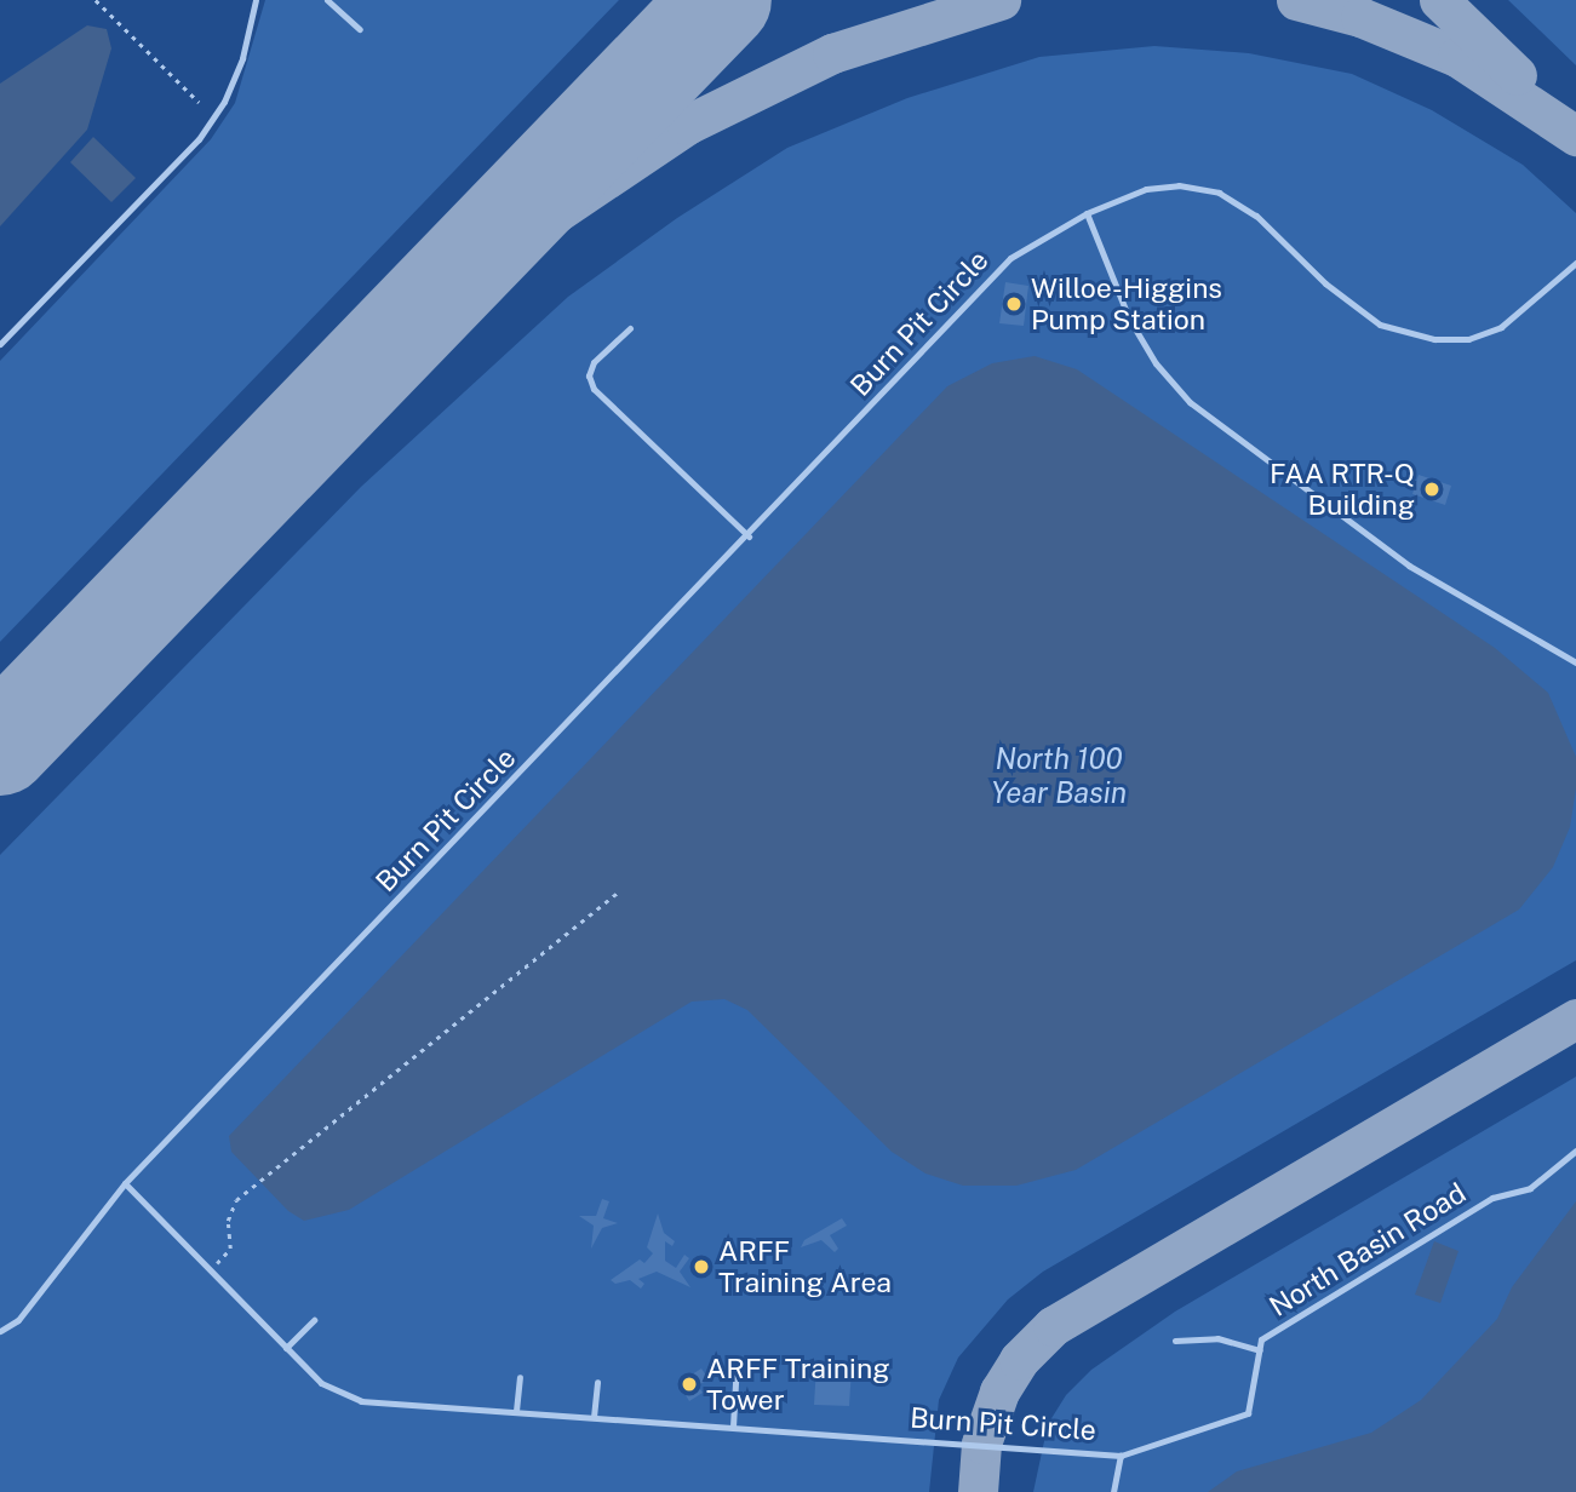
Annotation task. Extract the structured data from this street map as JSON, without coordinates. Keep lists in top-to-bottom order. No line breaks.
{"streets":{"lane":["Burn Pit Circle","North Basin Road"]},"crossings":[["Burn Pit Circle","North Basin Road"]],"water":["North 100 Year Basin"],"places":["Willoe-Higgins Pump Station","FAA RTR-Q Building","ARFF Training Area","ARFF Training Tower"]}
